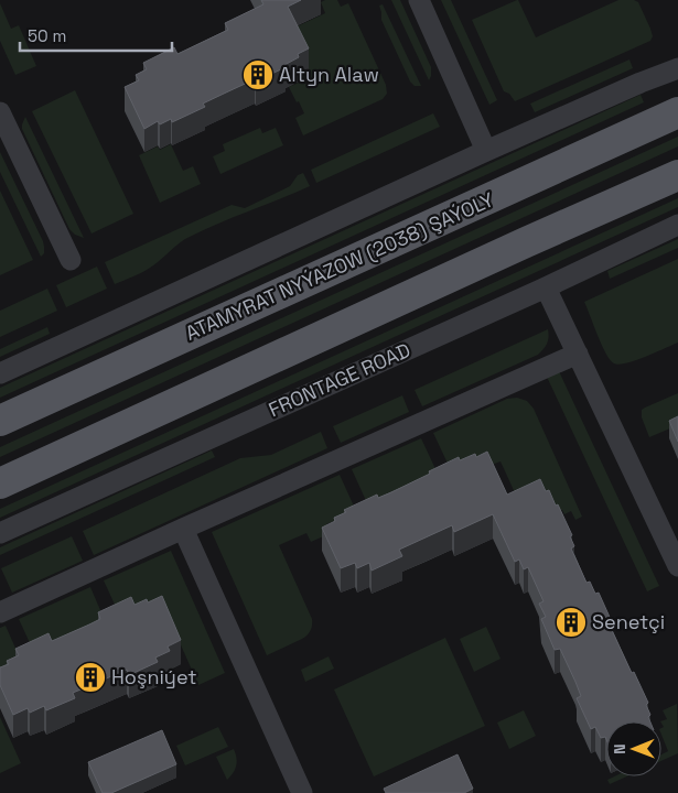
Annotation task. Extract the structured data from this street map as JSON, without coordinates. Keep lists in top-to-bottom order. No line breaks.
{"streets":{"main road":["ATAMYRAT NYÝAZOW (2038) ŞAÝOLY"],"street":["FRONTAGE ROAD"]},"places":{"building":["Altyn Alaw","Senetçi","Hoşniýet"]},"scale_bar":"50 m","north":"left"}
